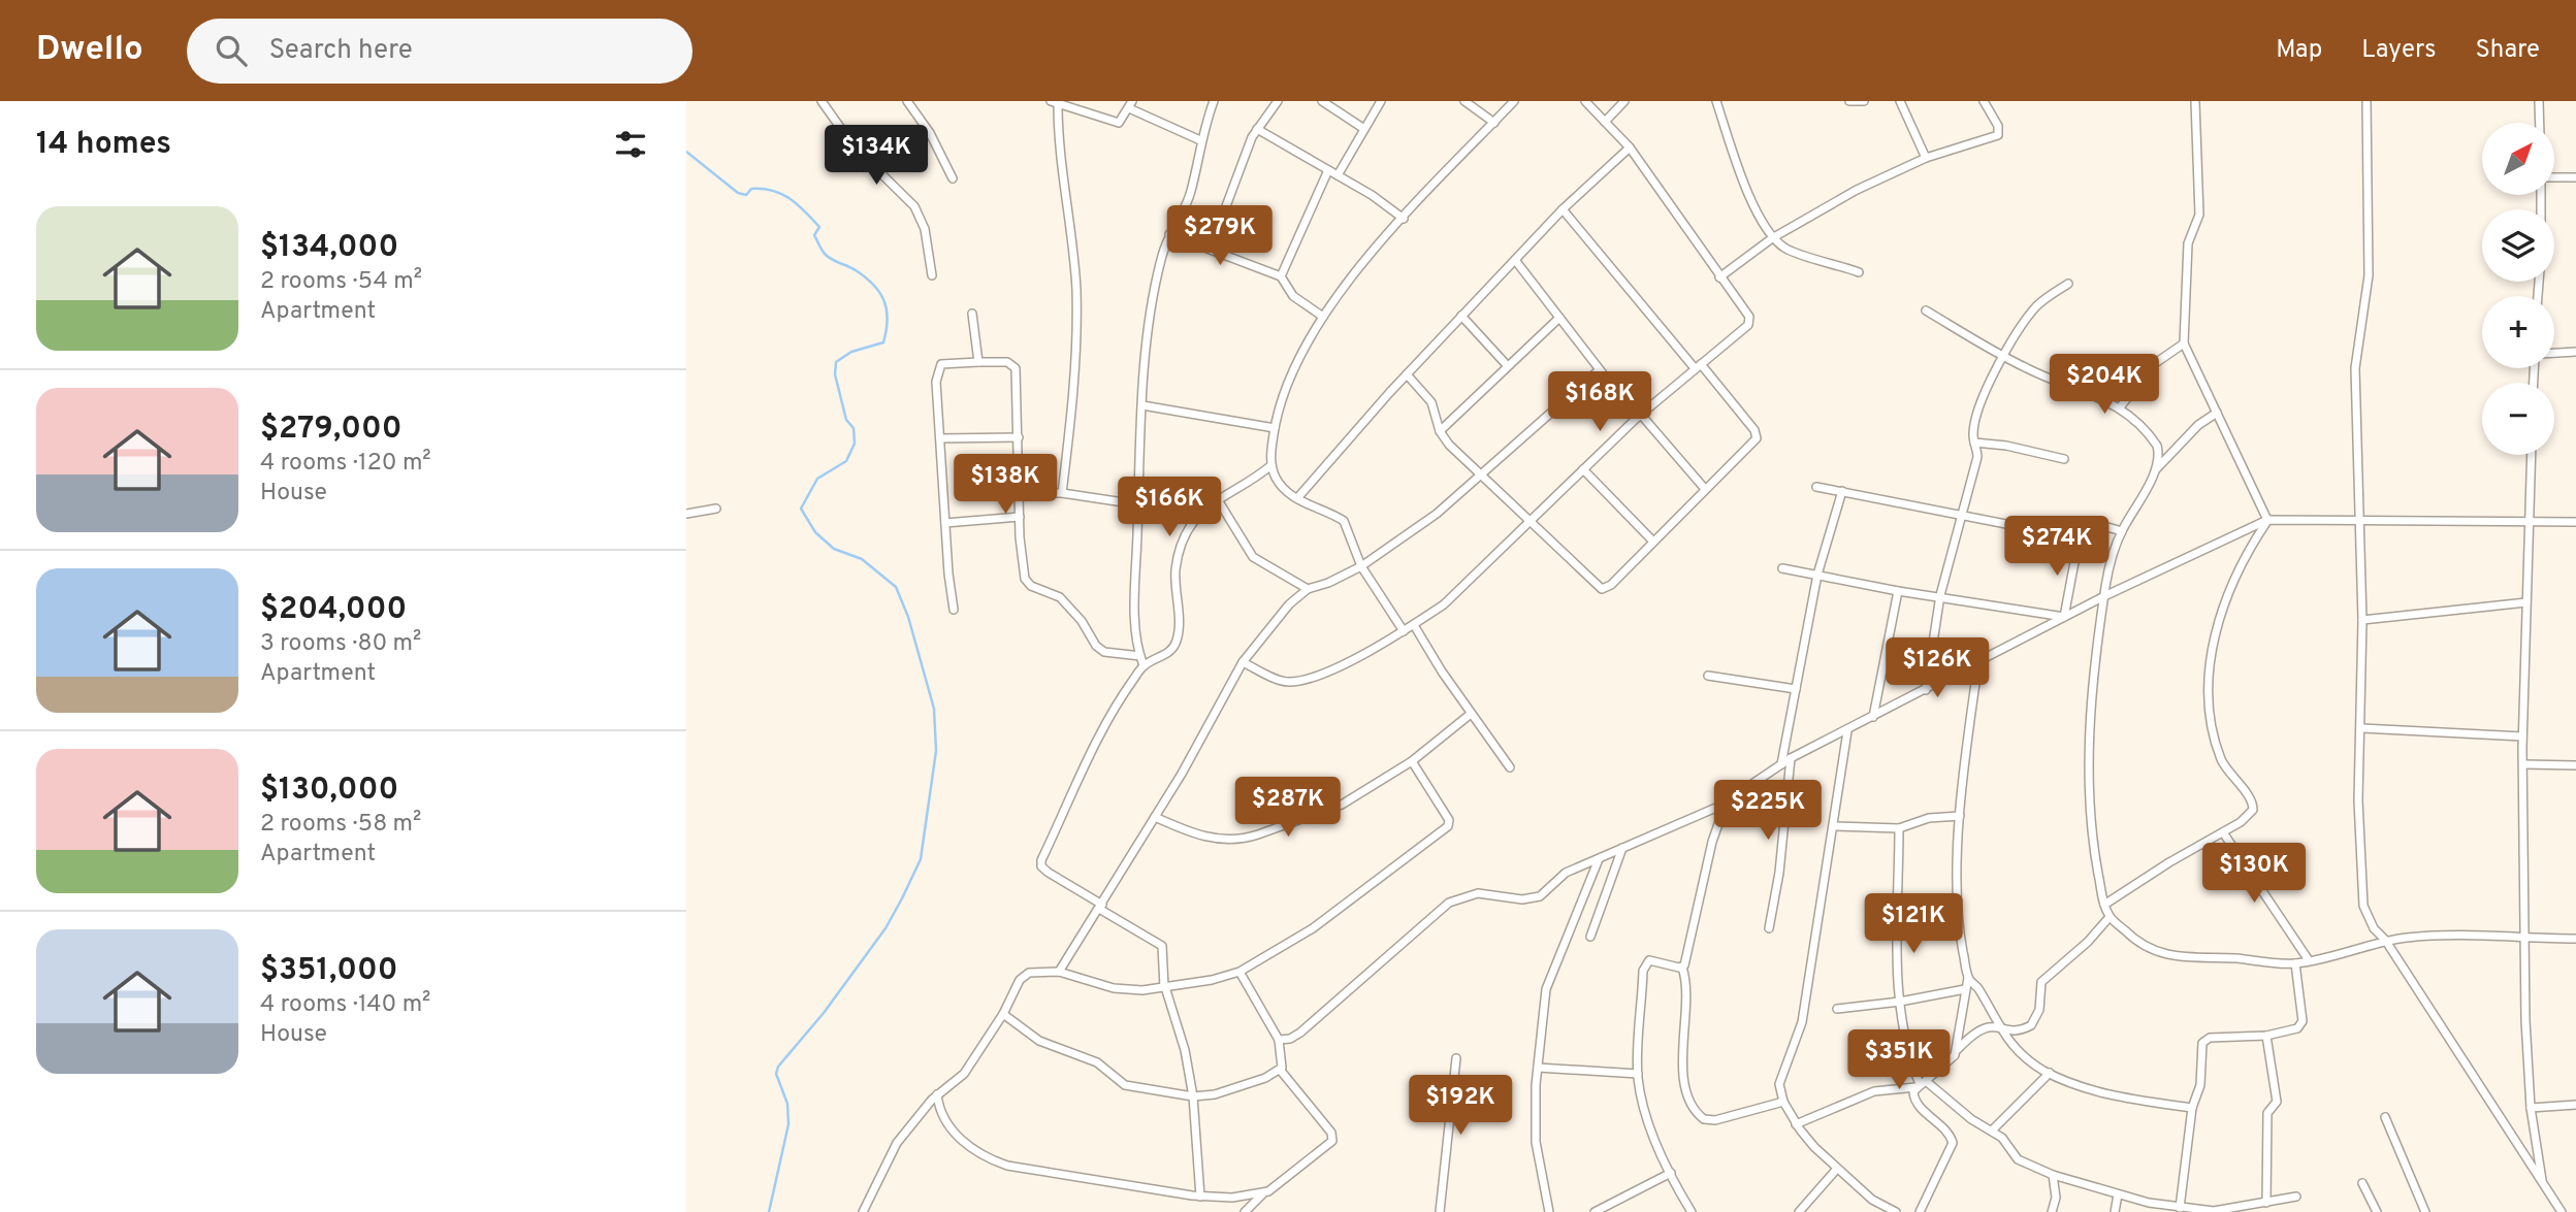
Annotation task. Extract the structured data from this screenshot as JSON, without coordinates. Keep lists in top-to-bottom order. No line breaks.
{"north":"top right","page":{"header":"Dwello","search":"Search here","nav":["Map","Layers","Share"],"heading":"14 homes","map_buttons":["+","−"],"price":["$134K","$279K","$204K","$168K","$138K","$166K","$274K","$126K","$287K","$225K","$130K","$121K","$351K","$192K"],"list":[{"name":"$134,000","note":"2 rooms · 54 m² · Apartment"},{"name":"$279,000","note":"4 rooms · 120 m² · House"},{"name":"$204,000","note":"3 rooms · 80 m² · Apartment"},{"name":"$130,000","note":"2 rooms · 58 m² · Apartment"},{"name":"$351,000","note":"4 rooms · 140 m² · House"}]}}
